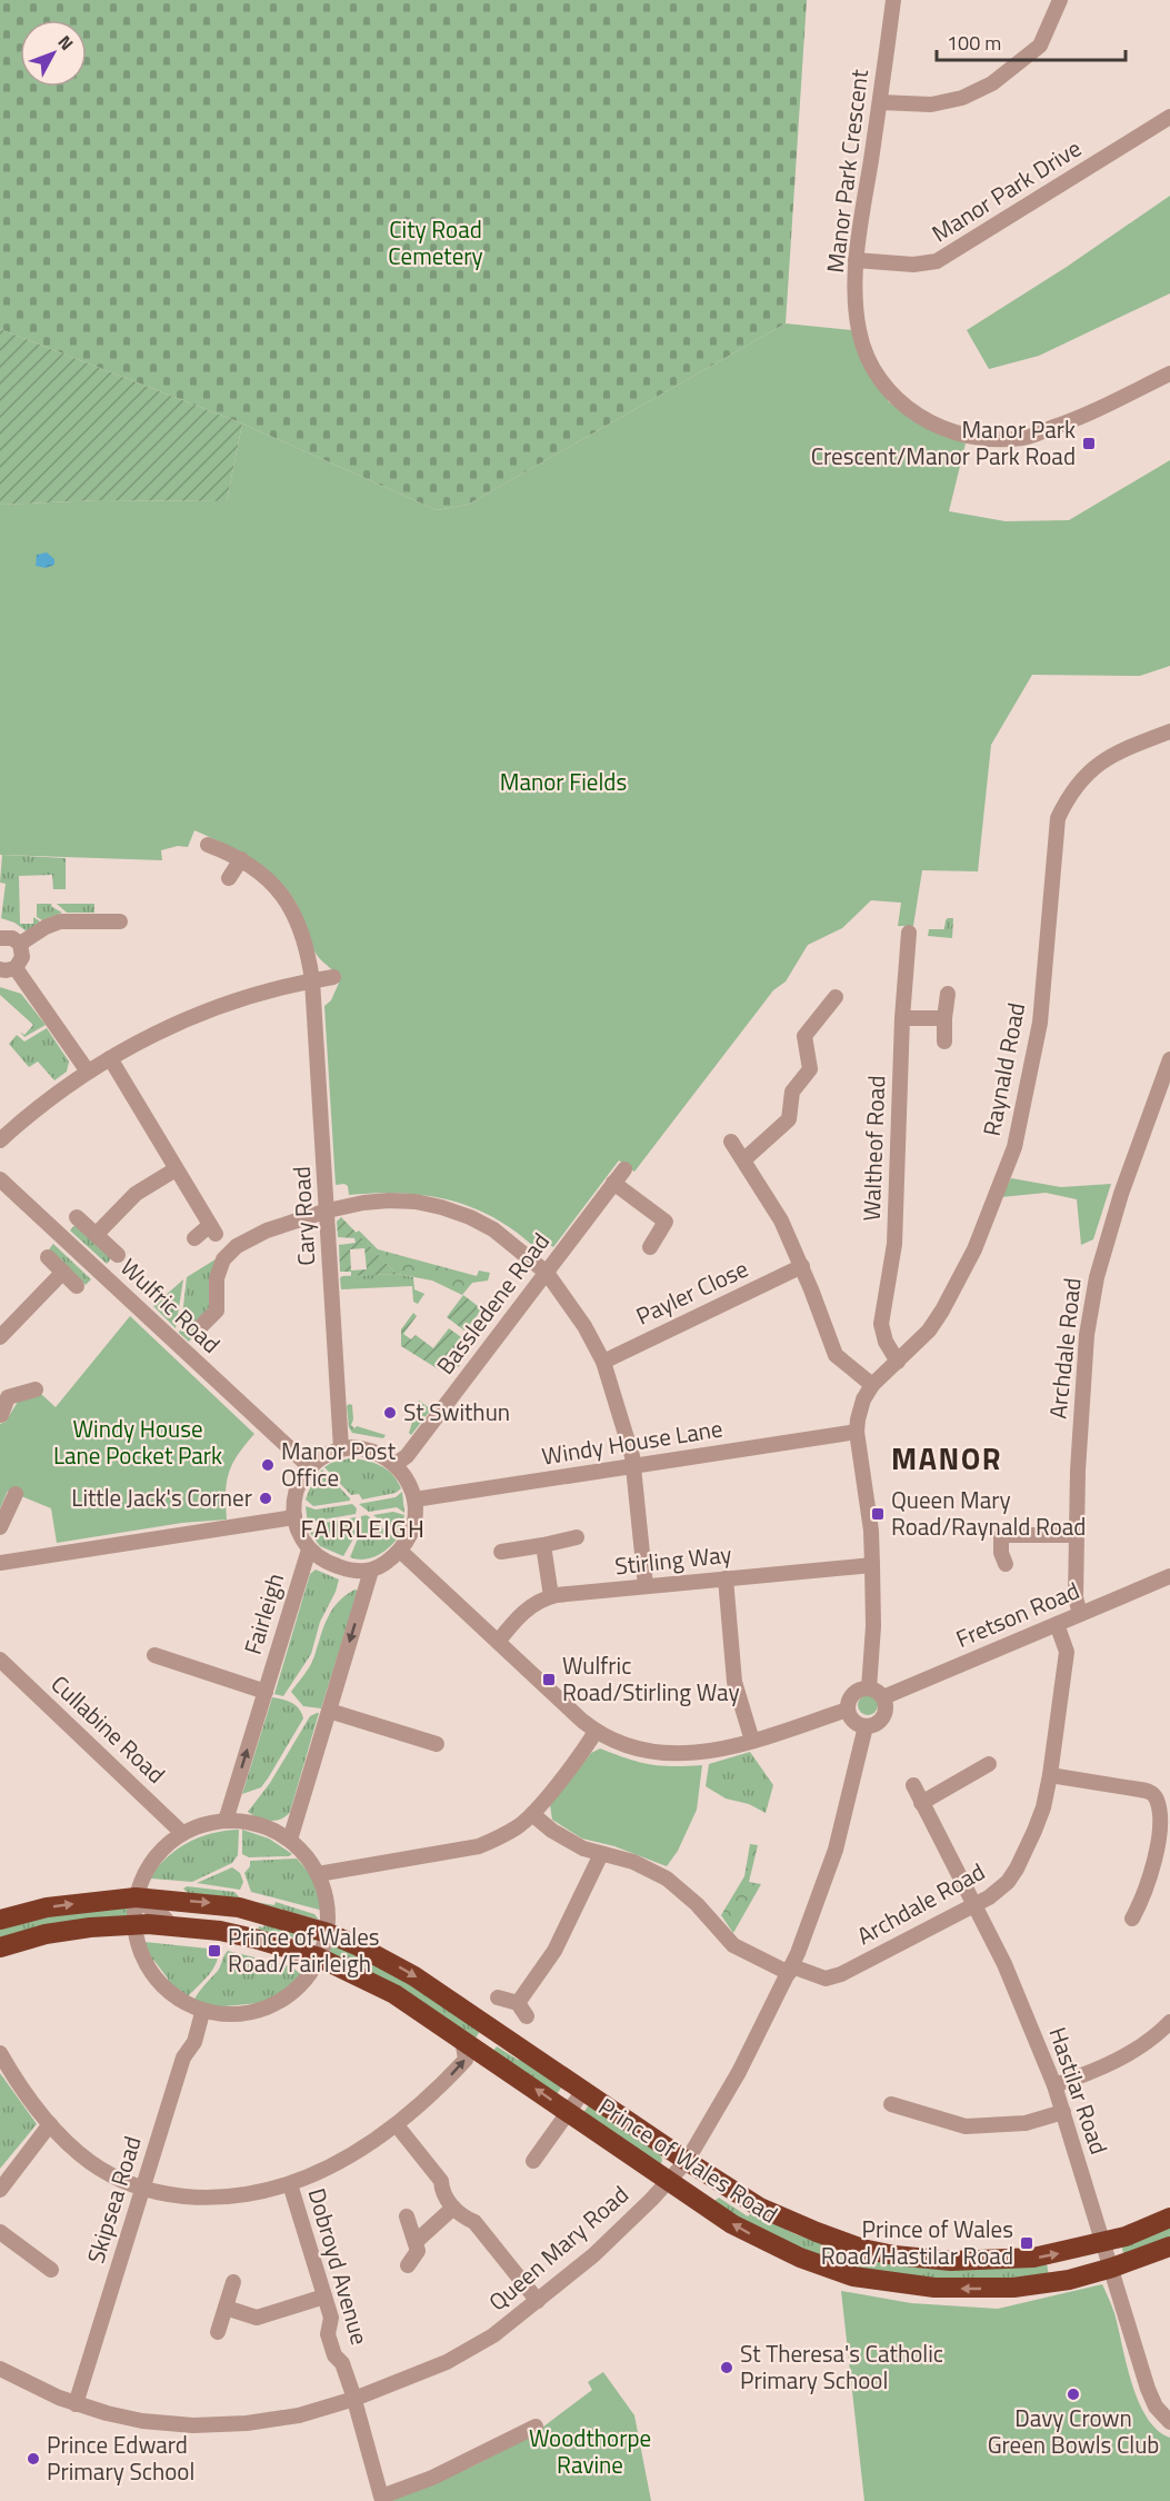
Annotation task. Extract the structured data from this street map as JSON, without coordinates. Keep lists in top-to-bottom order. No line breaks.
{"streets":{"highway":["Prince of Wales Road"],"street":["Manor Park Crescent","Manor Park Drive","Raynald Road","Waltheof Road","Cary Road","Payler Close","Bassledene Road","Wulfric Road","Archdale Road","Windy House Lane","Stirling Way","Fairleigh","Fretson Road","Cullabine Road","Hastilar Road","Skipsea Road","Queen Mary Road","Dobroyd Avenue"]},"crossings":[["Manor Park Crescent","Manor Park Drive"],["Raynald Road","Waltheof Road"],["Raynald Road","Windy House Lane"],["Cary Road","Bassledene Road"],["Cary Road","Wulfric Road"],["Cary Road","Windy House Lane"],["Cary Road","Fairleigh"],["Bassledene Road","Wulfric Road"],["Bassledene Road","Windy House Lane"],["Bassledene Road","Fairleigh"],["Wulfric Road","Windy House Lane"],["Wulfric Road","Fairleigh"],["Archdale Road","Fretson Road"],["Archdale Road","Hastilar Road"],["Archdale Road","Queen Mary Road"],["Windy House Lane","Fairleigh"],["Fretson Road","Queen Mary Road"],["Hastilar Road","Prince of Wales Road"],["Prince of Wales Road","Queen Mary Road"],["Skipsea Road","Queen Mary Road"],["Queen Mary Road","Dobroyd Avenue"]],"districts":["MANOR","FAIRLEIGH"],"parks":["City Road Cemetery","Manor Fields","Windy House Lane Pocket Park","Woodthorpe Ravine"],"places":{"transit":["Manor Park Crescent/Manor Park Road","Queen Mary Road/Raynald Road","Wulfric Road/Stirling Way","Prince of Wales Road/Fairleigh","Prince of Wales Road/Hastilar Road"],"other":["St Swithun","Manor Post Office","Little Jack's Corner","St Theresa's Catholic Primary School","Davy Crown Green Bowls Club","Prince Edward Primary School"]},"scale_bar":"100 m","north":"top right"}
